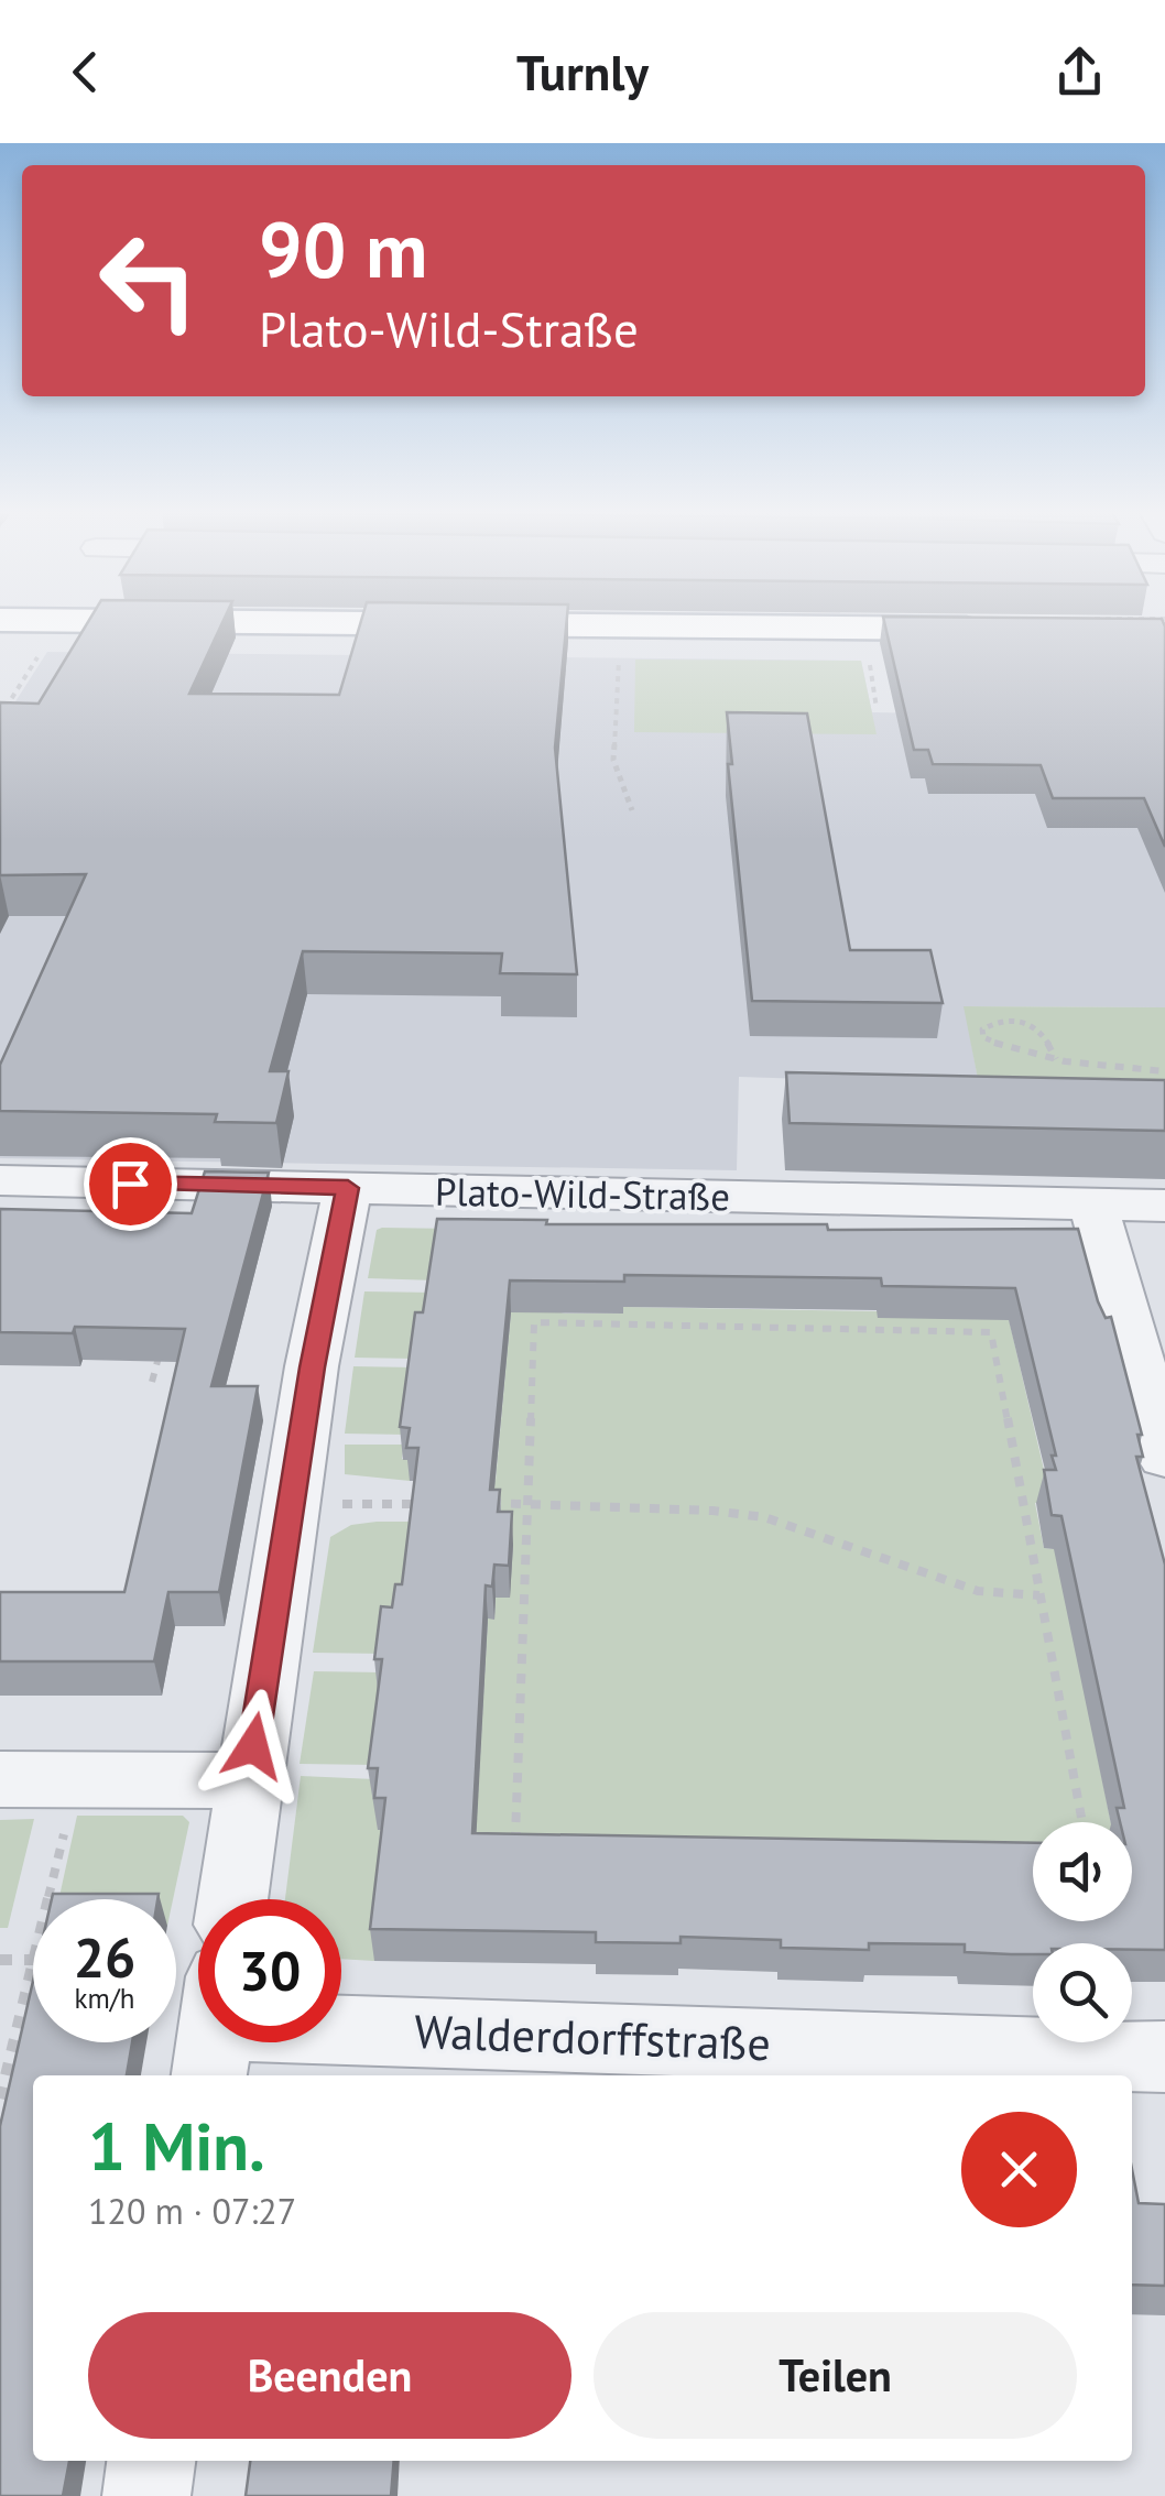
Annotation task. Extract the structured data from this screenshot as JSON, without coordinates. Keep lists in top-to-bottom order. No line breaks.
{"streets":{"street":["Plato-Wild-Straße","Walderdorffstraße"]},"page":{"header":"Turnly","turn":["90 m","Plato-Wild-Straße"],"speed":"26 km/h","limit":"30","heading":["1 Min.","120 m · 07:27"],"buttons":["Beenden","Teilen"]}}
